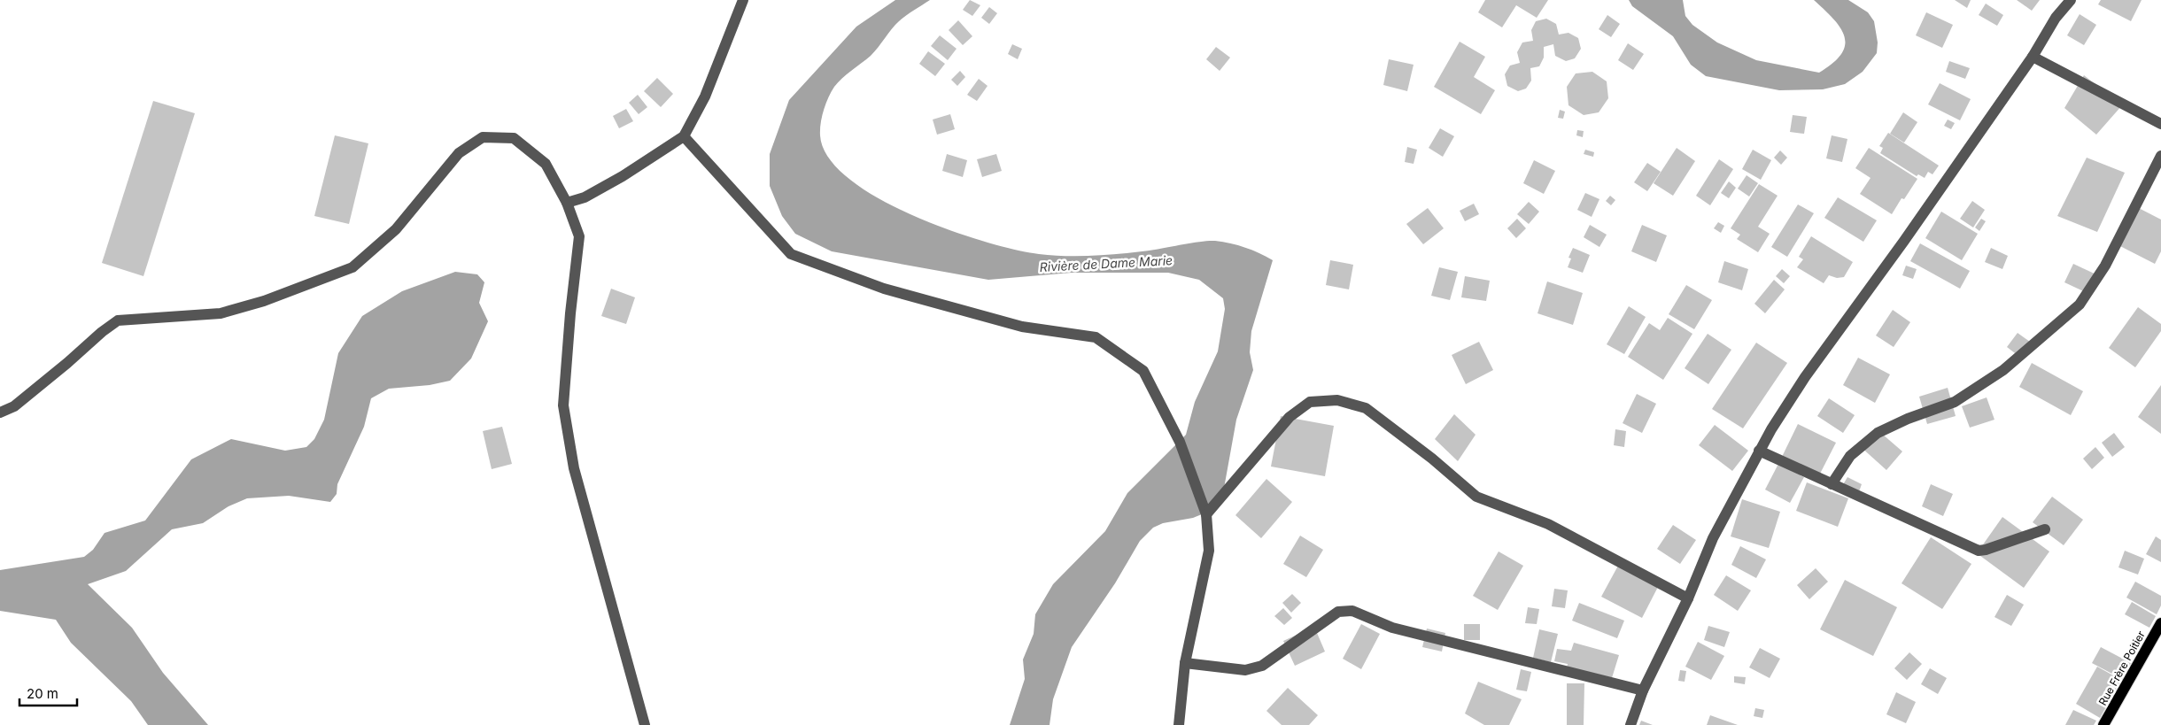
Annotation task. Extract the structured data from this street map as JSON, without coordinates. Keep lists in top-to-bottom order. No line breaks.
{"streets":{"main road":["Rue Frère Poitier"]},"water":["Rivière de Dame Marie"],"scale_bar":"20 m"}
